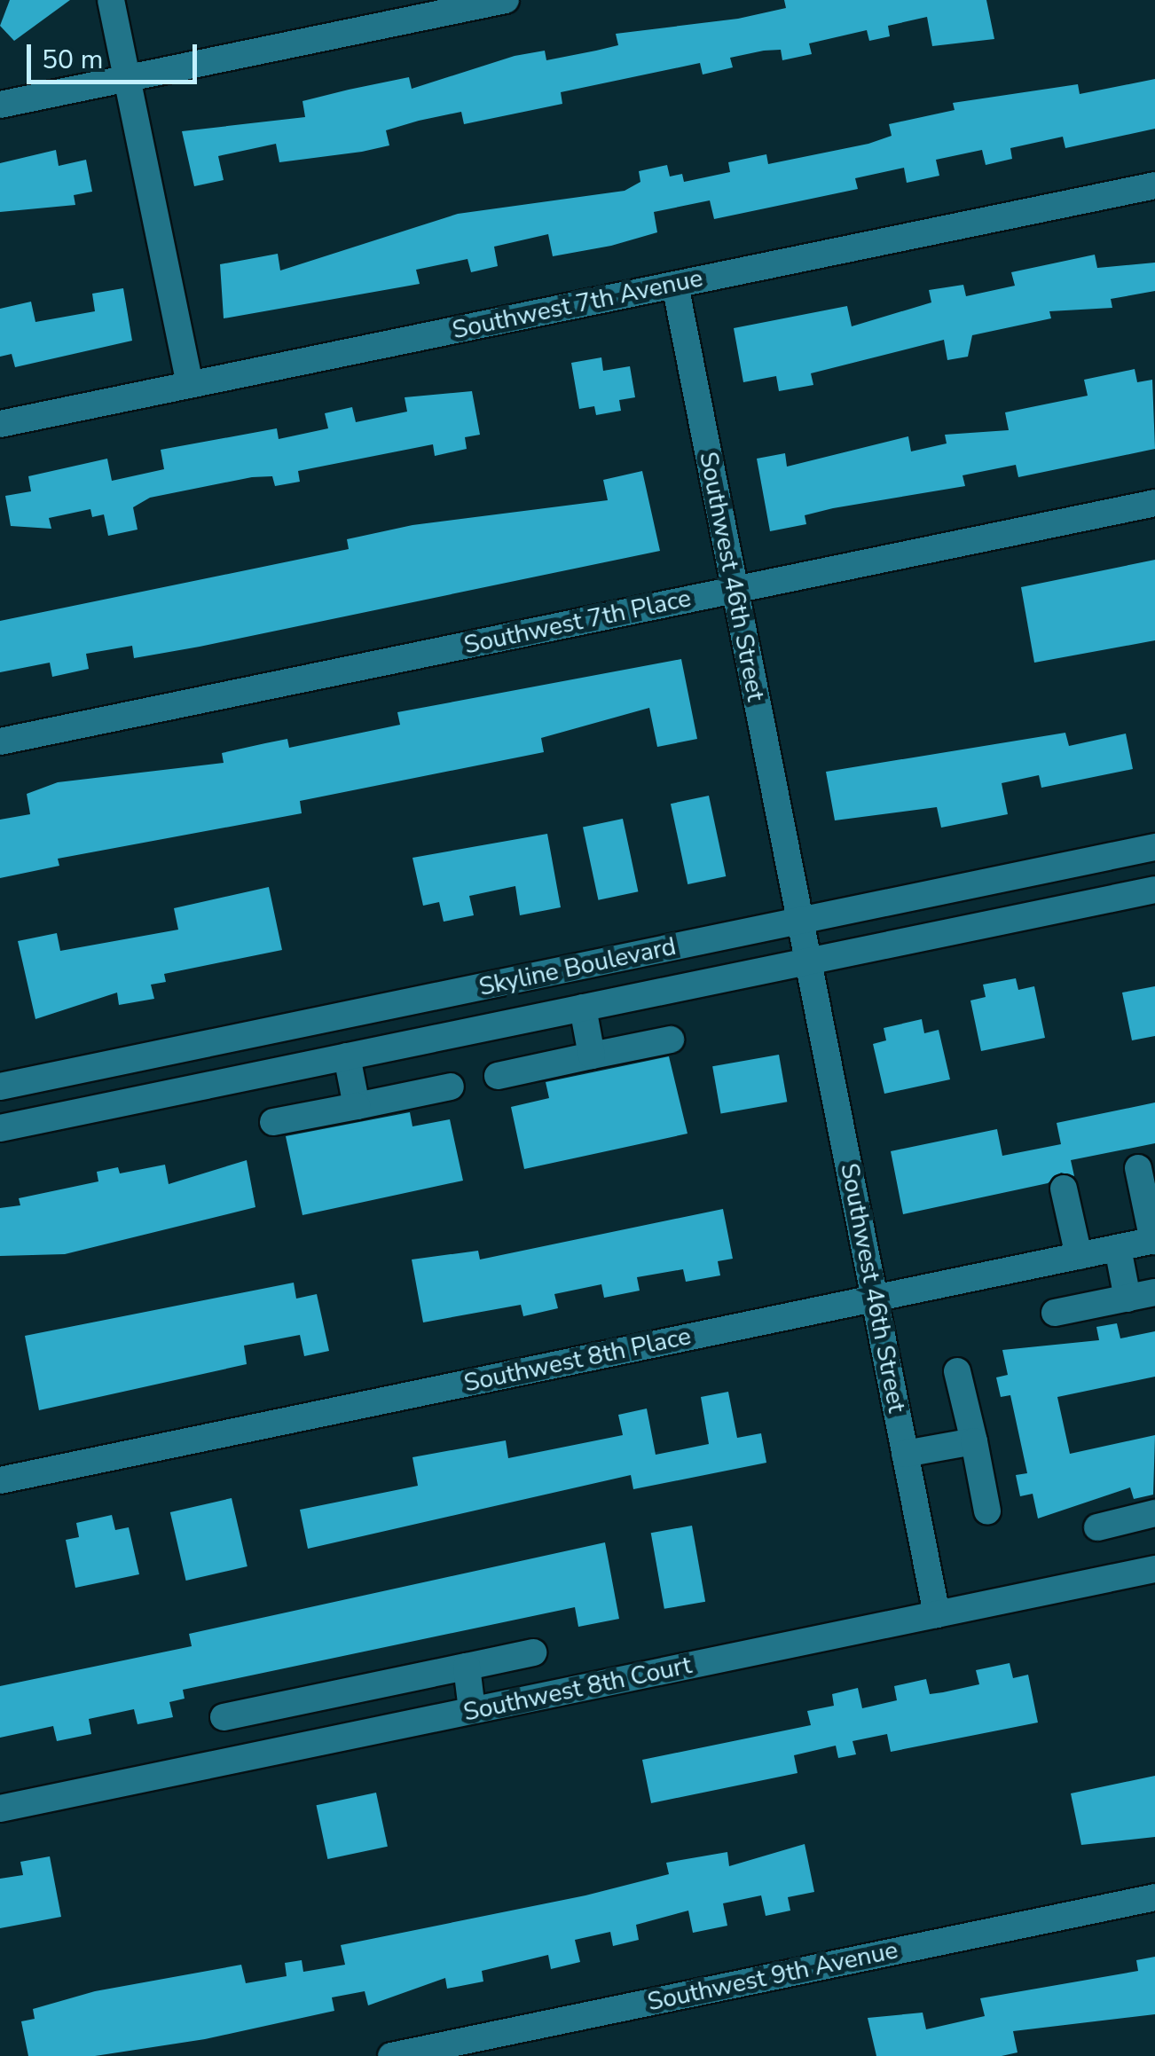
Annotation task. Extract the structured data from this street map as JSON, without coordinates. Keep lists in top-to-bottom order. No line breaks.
{"streets":{"street":["Southwest 7th Avenue","Southwest 46th Street","Southwest 7th Place","Skyline Boulevard","Southwest 8th Place","Southwest 8th Court","Southwest 9th Avenue"]},"crossings":[["Southwest 7th Avenue","Southwest 46th Street"],["Southwest 46th Street","Southwest 7th Place"],["Southwest 46th Street","Skyline Boulevard"],["Southwest 46th Street","Southwest 8th Place"],["Southwest 46th Street","Southwest 8th Court"]],"scale_bar":"50 m"}
